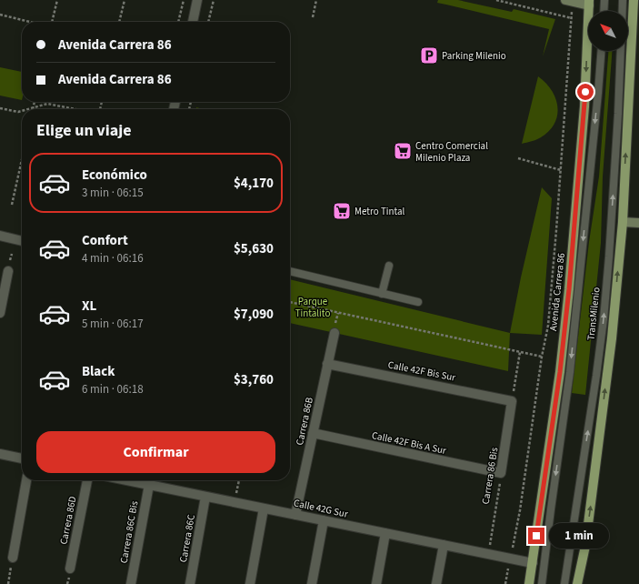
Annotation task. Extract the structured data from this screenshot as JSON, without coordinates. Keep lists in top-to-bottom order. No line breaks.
{"streets":{"main road":["Avenida Carrera 86"],"street":["Calle 42F Bis Sur","Carrera 86B","Calle 42F Bis A Sur","Carrera 86 Bis","Calle 42G Sur","Carrera 86D","Carrera 86C Bis","Carrera 86C"],"lane":["TransMilenio"]},"crossings":[["Avenida Carrera 86","Calle 42G Sur"],["Calle 42F Bis Sur","Carrera 86B"],["Calle 42F Bis Sur","Carrera 86 Bis"],["Carrera 86B","Calle 42F Bis A Sur"],["Carrera 86B","Calle 42G Sur"],["Calle 42F Bis A Sur","Carrera 86 Bis"],["Carrera 86 Bis","Calle 42G Sur"],["Calle 42G Sur","Carrera 86C Bis"],["Calle 42G Sur","Carrera 86C"]],"parks":["Parque Tintalito"],"places":{"parking":["Parking Milenio"],"supermarket":["Centro Comercial Milenio Plaza","Metro Tintal"]},"north":"top left","page":{"banner":["Avenida Carrera 86","Avenida Carrera 86"],"heading":"Elige un viaje","list":[{"name":"Económico","note":"3 min · 06:15","value":"$4,170"},{"name":"Confort","note":"4 min · 06:16","value":"$5,630"},{"name":"XL","note":"5 min · 06:17","value":"$7,090"},{"name":"Black","note":"6 min · 06:18","value":"$3,760"}],"buttons":"Confirmar","bubble":"1 min"}}
